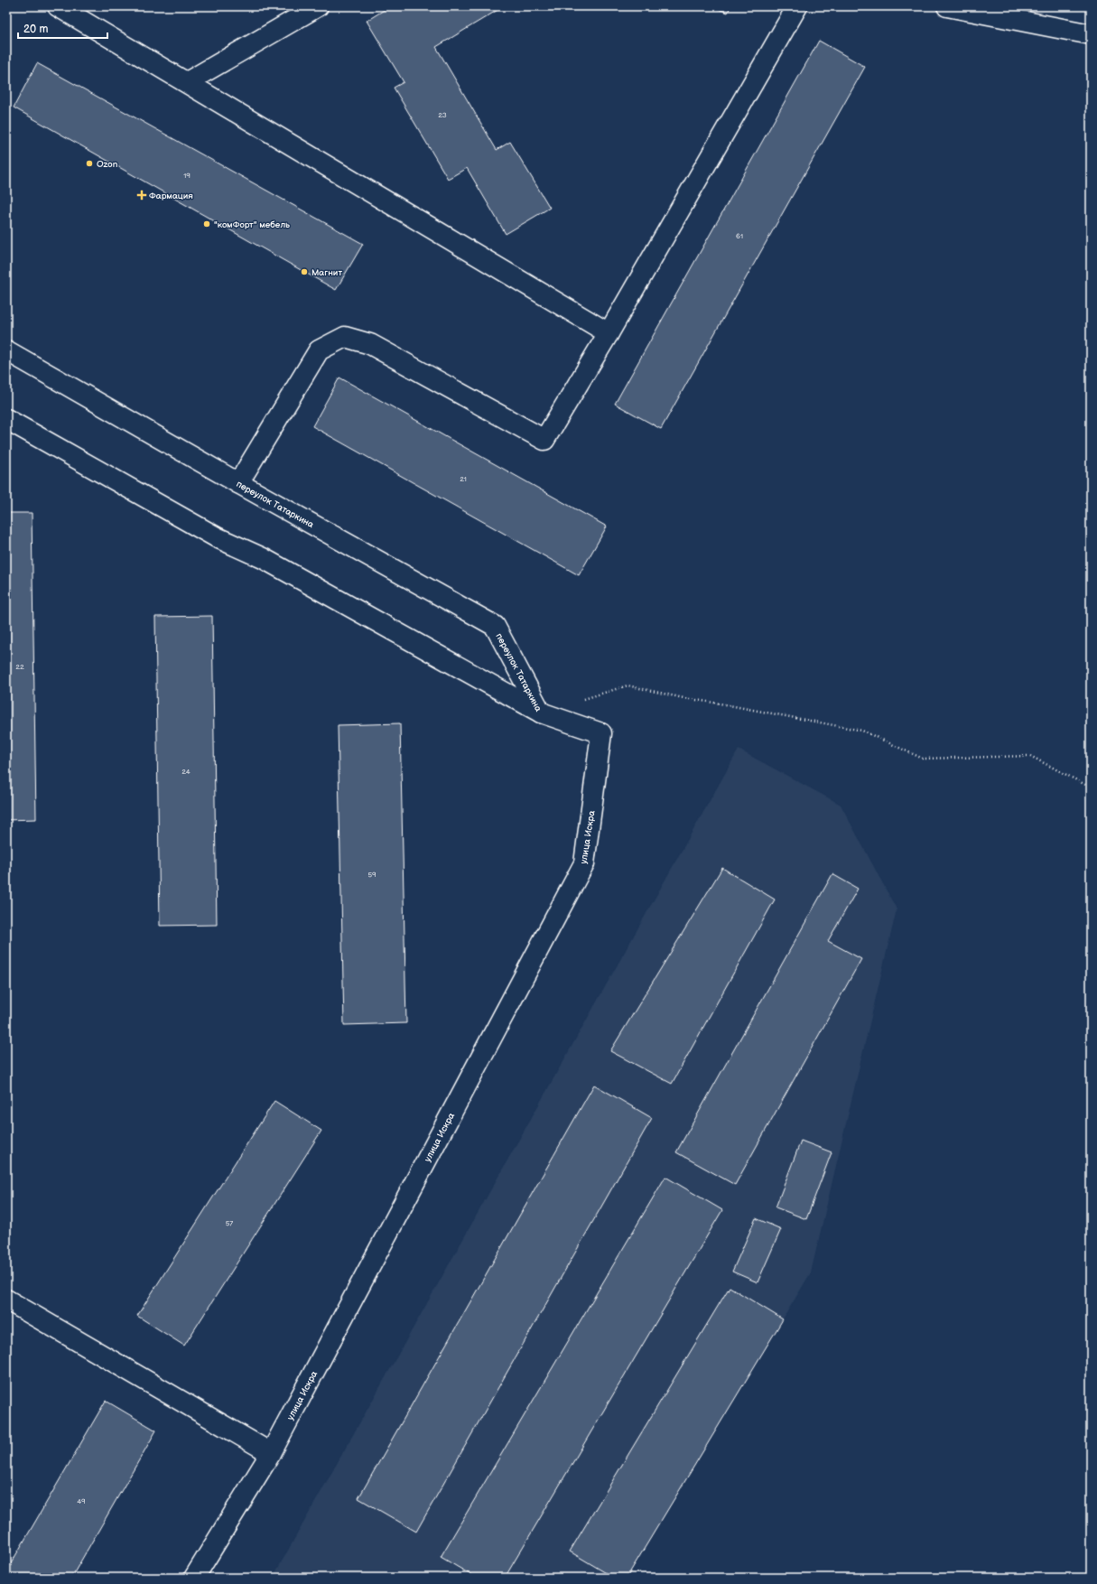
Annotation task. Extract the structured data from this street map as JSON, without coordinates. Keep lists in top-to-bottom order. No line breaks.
{"streets":{"street":["переулок Татаркина","улица Искра"]},"crossings":[["переулок Татаркина","улица Искра"]],"places":{"other":["Ozon","\"комФорт\" мебель","Магнит"],"health":["Фармация"]},"house_numbers":["23","19","61","21","22","24","59","57","49"],"scale_bar":"20 m"}
